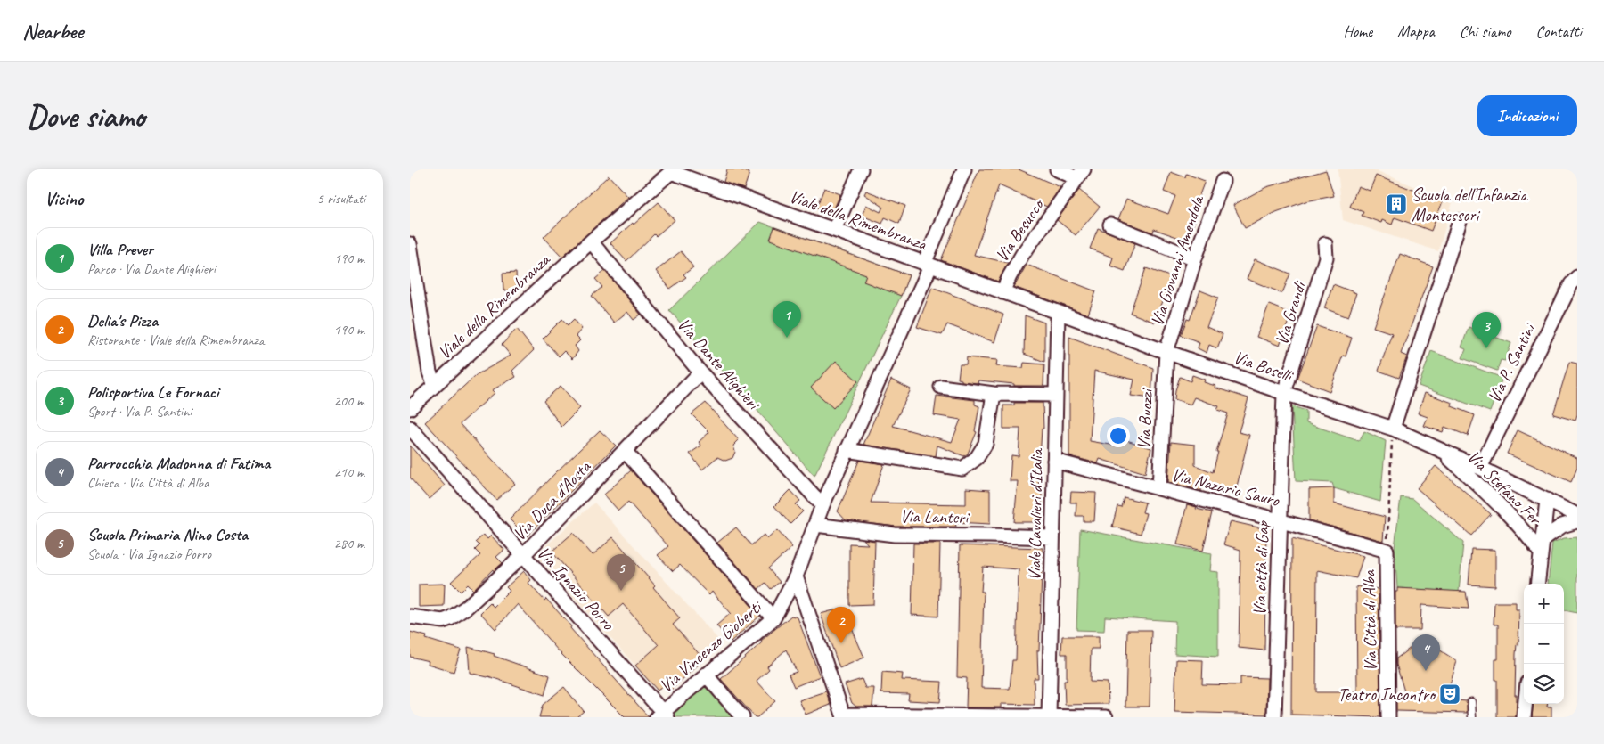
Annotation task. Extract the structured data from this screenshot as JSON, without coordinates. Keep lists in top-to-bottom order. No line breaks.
{"streets":{"street":["Viale della Rimembranza","Via Besucco","Via Giovanni Amendola","Via Grandi","Via Dante Alighieri","Via P. Santini","Via Boselli","Via Buozzi","Via Nazario Sauro","Via Stefano Fer","Via Duca d'Aosta","Viale Cavalieri d'Italia","Via Lanteri","Via città di Gap","Via Ignazio Porro","Via Città di Alba","Via Vincenzo Gioberti"]},"crossings":[["Viale della Rimembranza","Via Dante Alighieri"],["Viale della Rimembranza","Via Boselli"],["Viale della Rimembranza","Via Lanteri"],["Viale della Rimembranza","Via Vincenzo Gioberti"],["Via Besucco","Via Boselli"],["Via Giovanni Amendola","Via Boselli"],["Via Giovanni Amendola","Via Buozzi"],["Via Grandi","Via Boselli"],["Via Grandi","Via città di Gap"],["Via Dante Alighieri","Via Duca d'Aosta"],["Via P. Santini","Via Boselli"],["Via Boselli","Via Buozzi"],["Via Boselli","Via Stefano Fer"],["Via Boselli","Viale Cavalieri d'Italia"],["Via Boselli","Via città di Gap"],["Via Buozzi","Via Nazario Sauro"],["Via Nazario Sauro","Viale Cavalieri d'Italia"],["Via Nazario Sauro","Via città di Gap"],["Via Nazario Sauro","Via Città di Alba"],["Via Duca d'Aosta","Via Ignazio Porro"],["Viale Cavalieri d'Italia","Via Lanteri"],["Via Ignazio Porro","Via Vincenzo Gioberti"]],"places":{"building":["Scuola dell’Infanzia Montessori"],"theatre":["Teatro Incontro"]},"page":{"header":"Nearbee","nav":["Home","Mappa","Chi siamo","Contatti"],"buttons":"Indicazioni","title":"Dove siamo","heading":["Vicino","5 risultati"],"list":[{"mark":"1","name":"Villa Prever","note":"Parco · Via Dante Alighieri","value":"190 m"},{"mark":"2","name":"Delia's Pizza","note":"Ristorante · Viale della Rimembranza","value":"190 m"},{"mark":"3","name":"Polisportiva Le Fornaci","note":"Sport · Via P. Santini","value":"200 m"},{"mark":"4","name":"Parrocchia Madonna di Fatima","note":"Chiesa · Via Città di Alba","value":"210 m"},{"mark":"5","name":"Scuola Primaria Nino Costa","note":"Scuola · Via Ignazio Porro","value":"280 m"}],"pins":["1","3","5","2","4"],"map_buttons":["+","−"]}}
